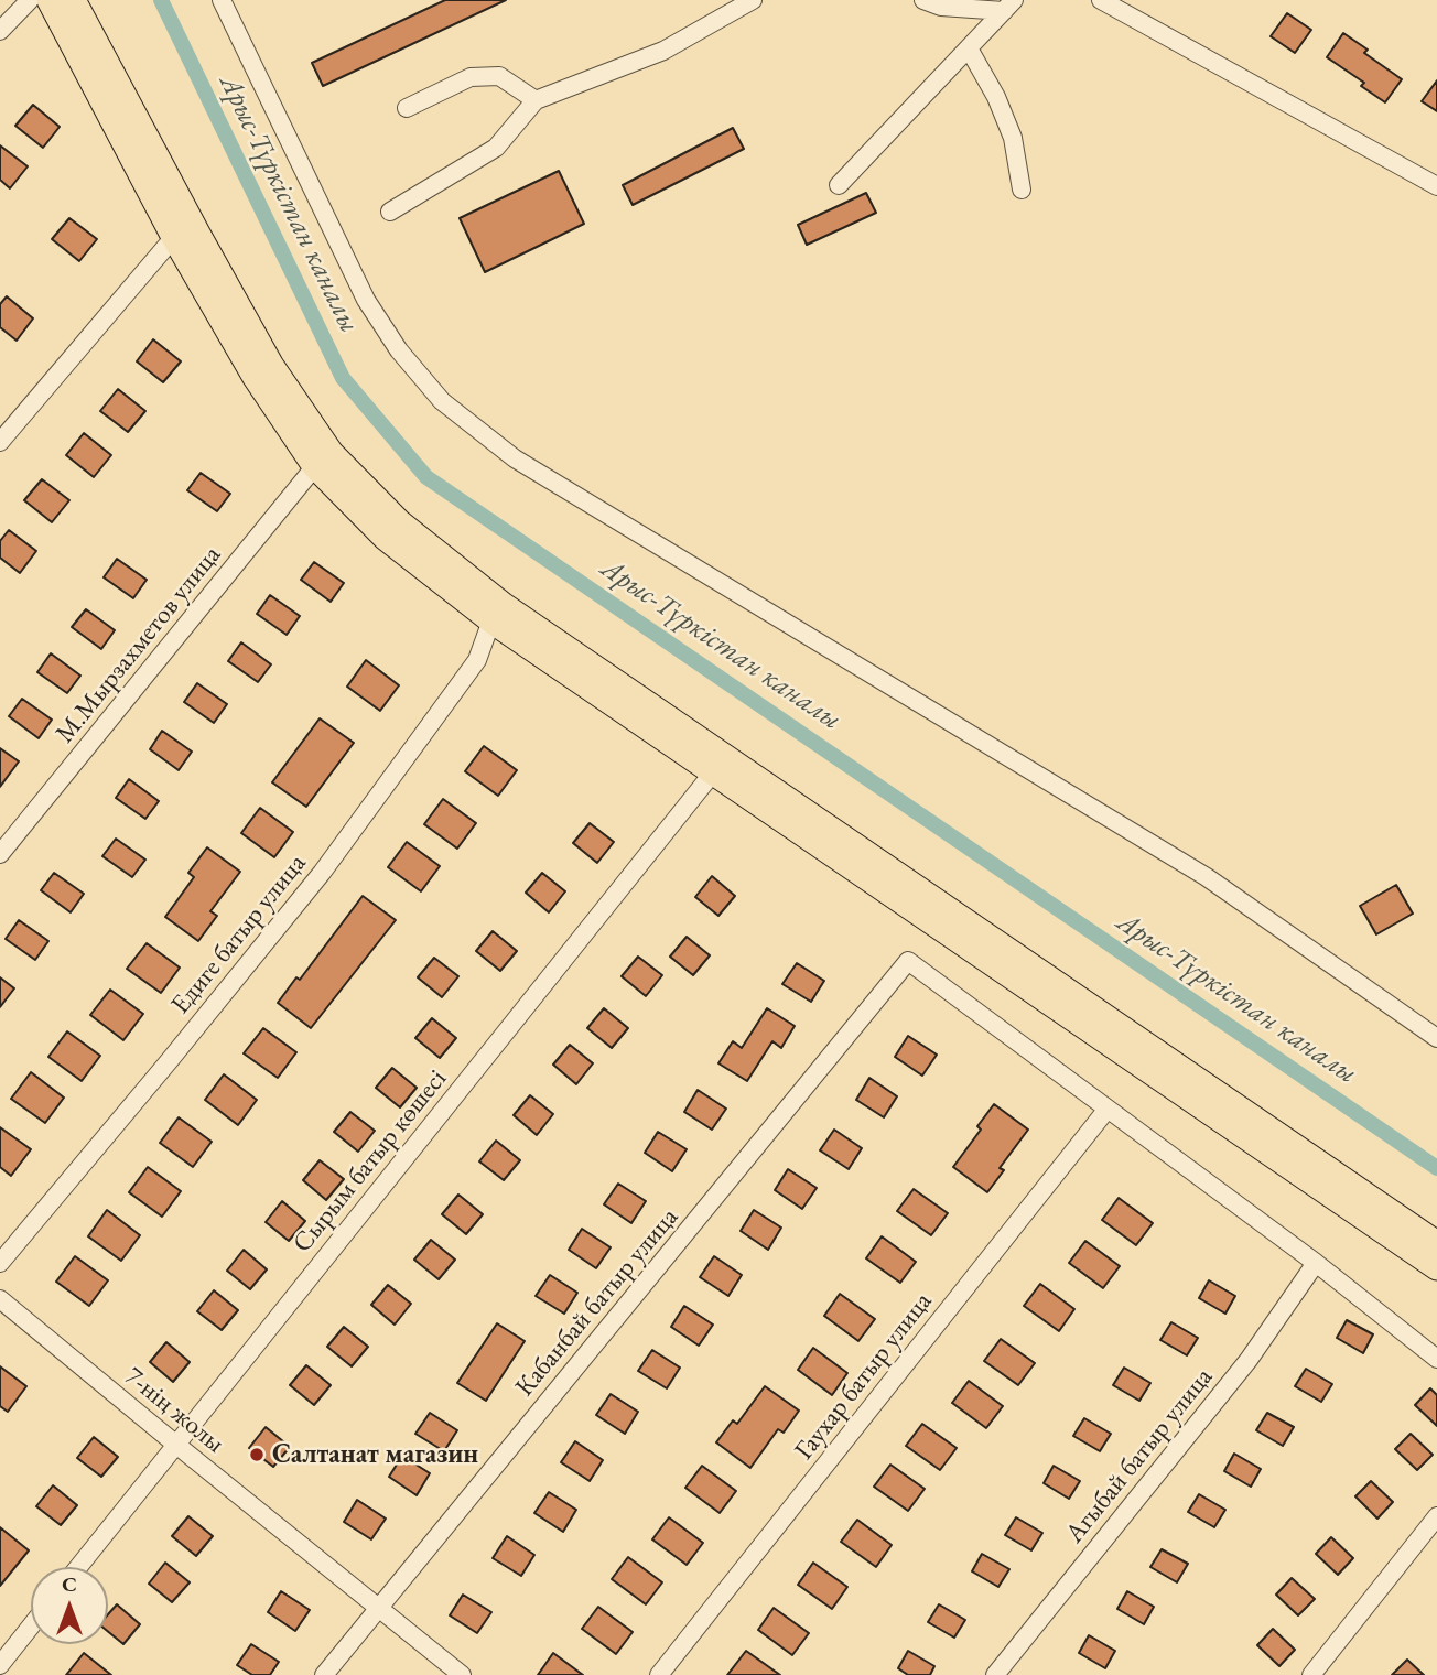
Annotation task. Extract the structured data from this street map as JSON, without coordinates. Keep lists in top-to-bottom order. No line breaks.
{"streets":{"street":["М.Мырзахметов улица","Едиге батыр улица","Сырым батыр көшесі","Кабанбай батыр улица","Гаухар батыр улица","7-нің жолы","Агыбай батыр улица"]},"crossings":[["Сырым батыр көшесі","7-нің жолы"],["Кабанбай батыр улица","Гаухар батыр улица"],["Кабанбай батыр улица","7-нің жолы"]],"water":["Арыс-Түркістан каналы"],"places":["Салтанат магазин"],"north":"top"}
